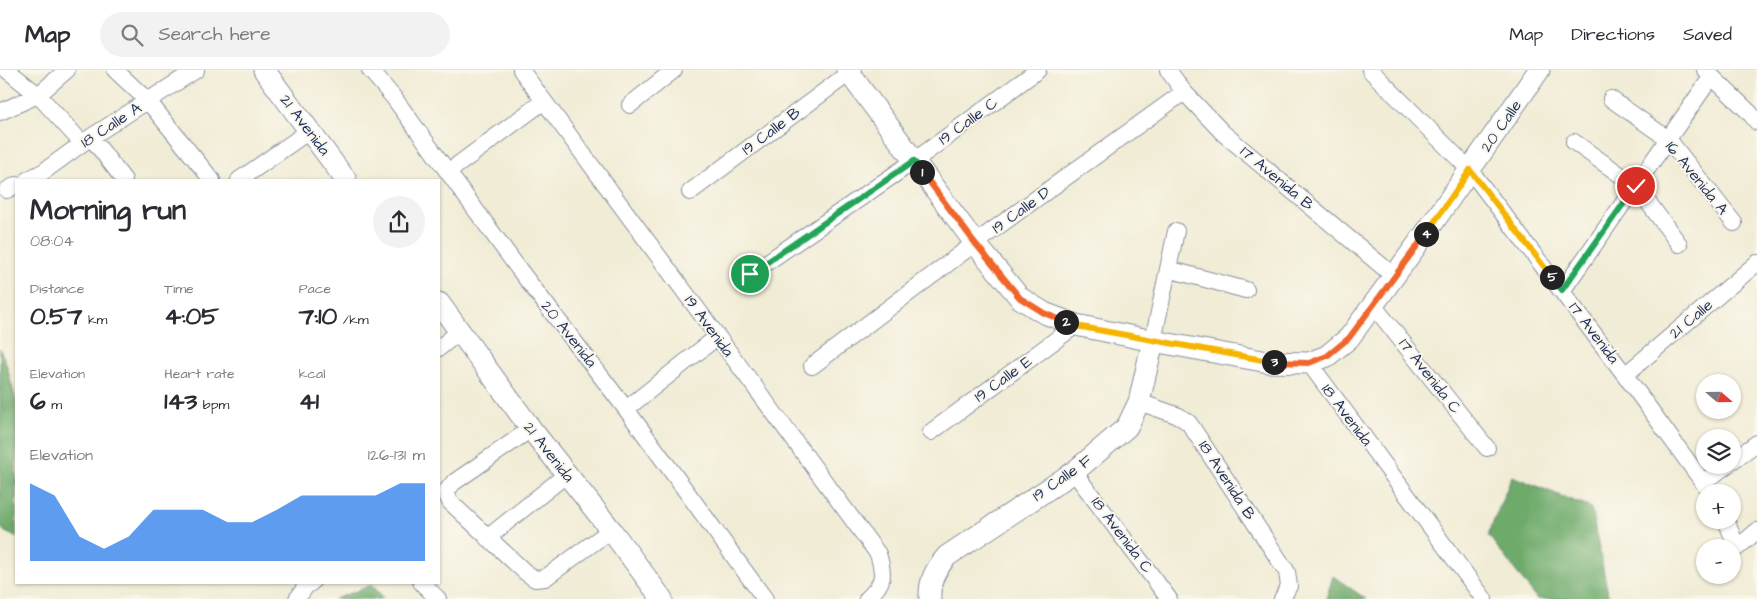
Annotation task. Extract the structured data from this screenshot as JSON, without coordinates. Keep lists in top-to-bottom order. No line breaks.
{"streets":{"street":["19 Calle C","18 Calle A","21 Avenida","20 Calle","19 Calle B","17 Avenida B","16 Avenida A","19 Calle D","21 Calle","19 Avenida","17 Avenida","20 Avenida","17 Avenida C","19 Calle E","18 Avenida","19 Calle F","18 Avenida B","18 Avenida C"]},"crossings":[["20 Calle","17 Avenida B"],["20 Calle","17 Avenida"],["20 Calle","17 Avenida C"],["20 Calle","18 Avenida"],["17 Avenida B","19 Calle D"],["21 Calle","17 Avenida"],["19 Calle F","18 Avenida B"],["19 Calle F","18 Avenida C"]],"north":"right","page":{"header":"Map","search":"Search here","nav":["Map","Directions","Saved"],"pins":["1","4","5","2","3"],"heading":["Morning run","08:04"],"stats":[["Distance","0.57 km"],["Time","4:05"],["Pace","7:10 /km"],["Elevation","6 m"],["Heart rate","143 bpm"],["kcal","41"]],"map_buttons":["+","−"],"chart":["Elevation","126–131 m"]}}
